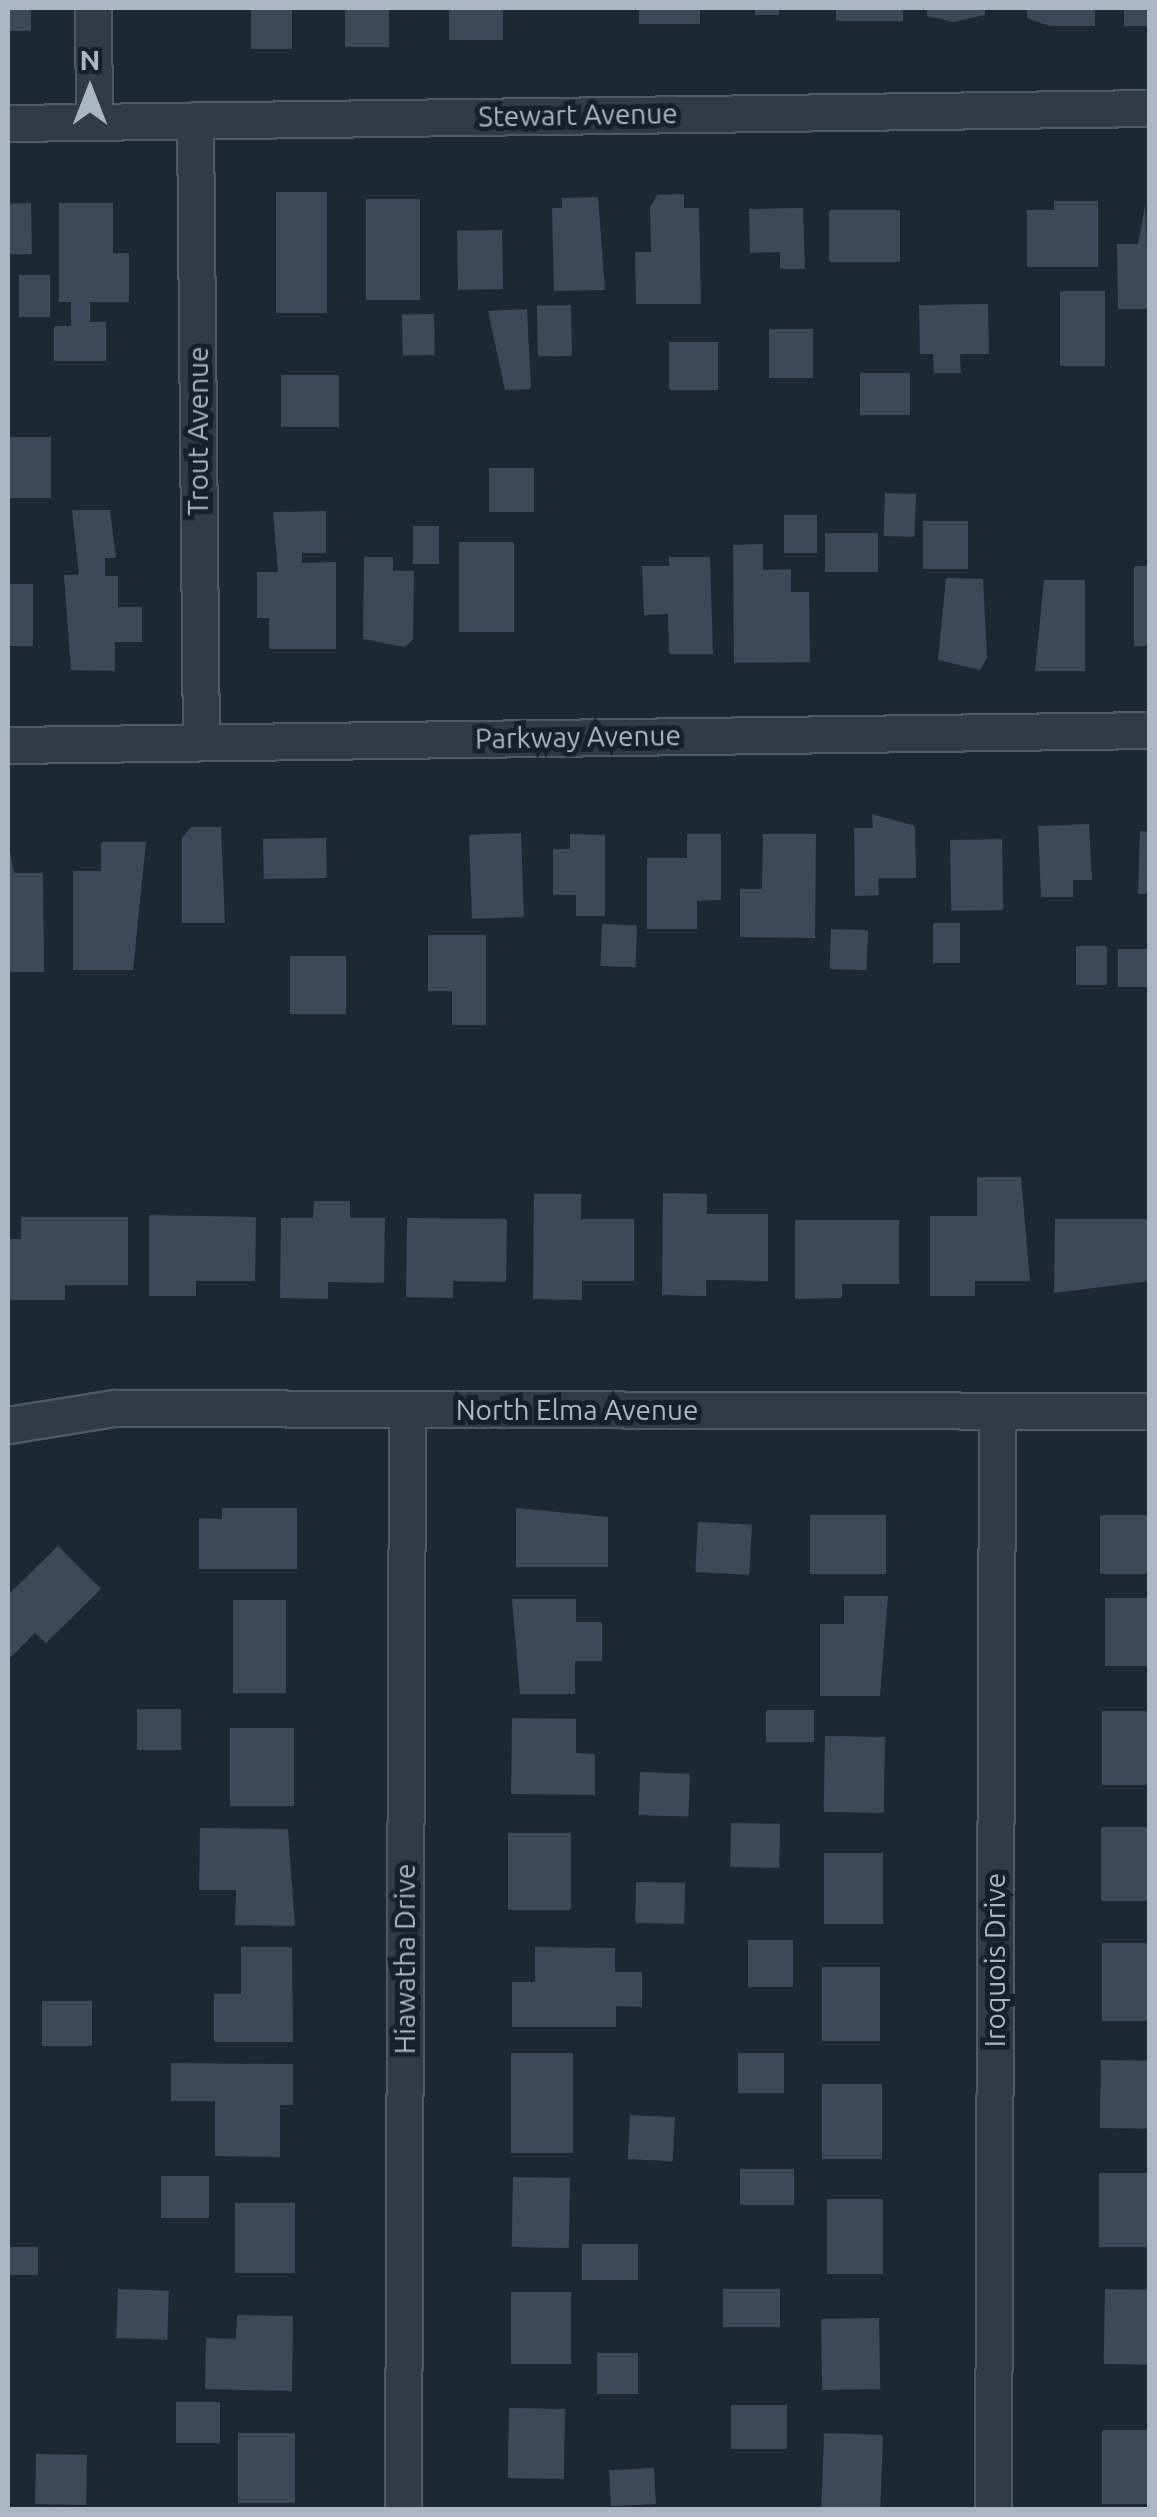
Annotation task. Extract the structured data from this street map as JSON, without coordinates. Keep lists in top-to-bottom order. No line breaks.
{"streets":{"street":["Stewart Avenue","Trout Avenue","Parkway Avenue","North Elma Avenue","Hiawatha Drive","Iroquois Drive"]},"crossings":[["Stewart Avenue","Trout Avenue"],["Trout Avenue","Parkway Avenue"],["North Elma Avenue","Hiawatha Drive"],["North Elma Avenue","Iroquois Drive"]],"north":"top"}
